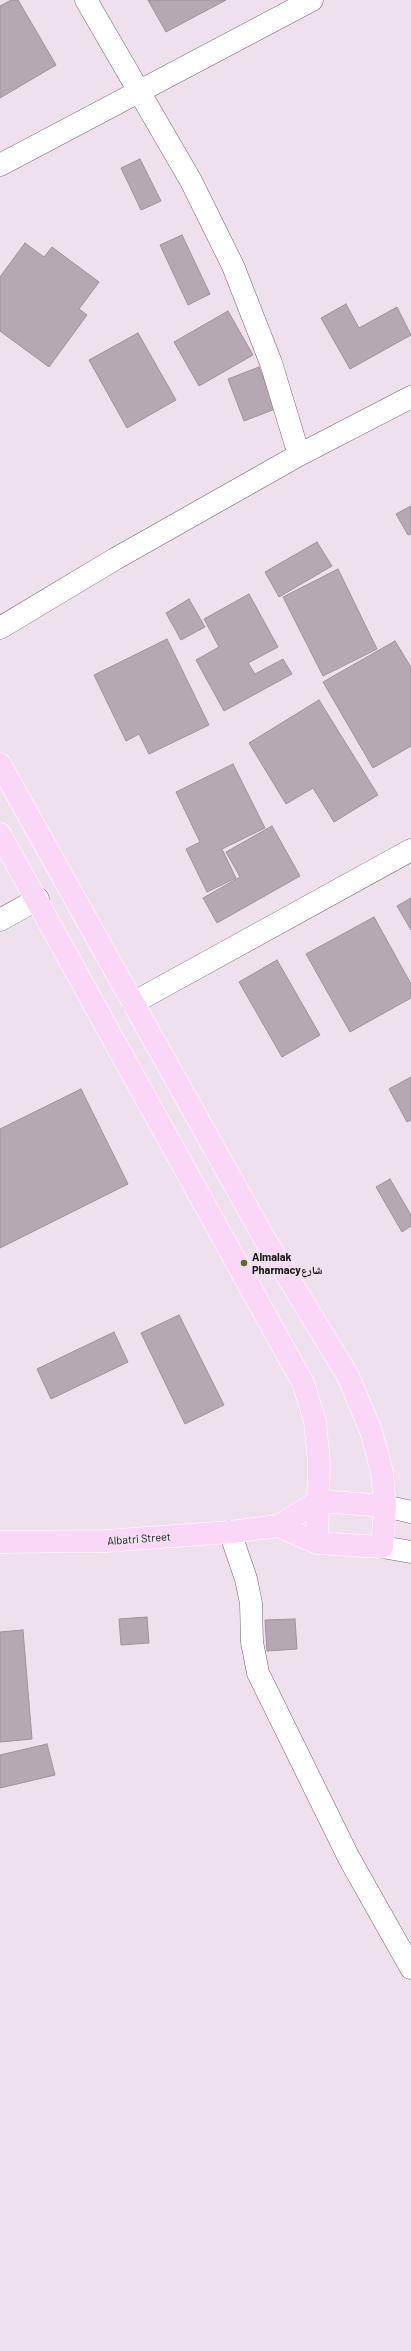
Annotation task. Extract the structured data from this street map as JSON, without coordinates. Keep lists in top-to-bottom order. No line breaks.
{"streets":{"main road":["Albatri Street"]},"places":["Almalak Pharmacyشارع"]}
